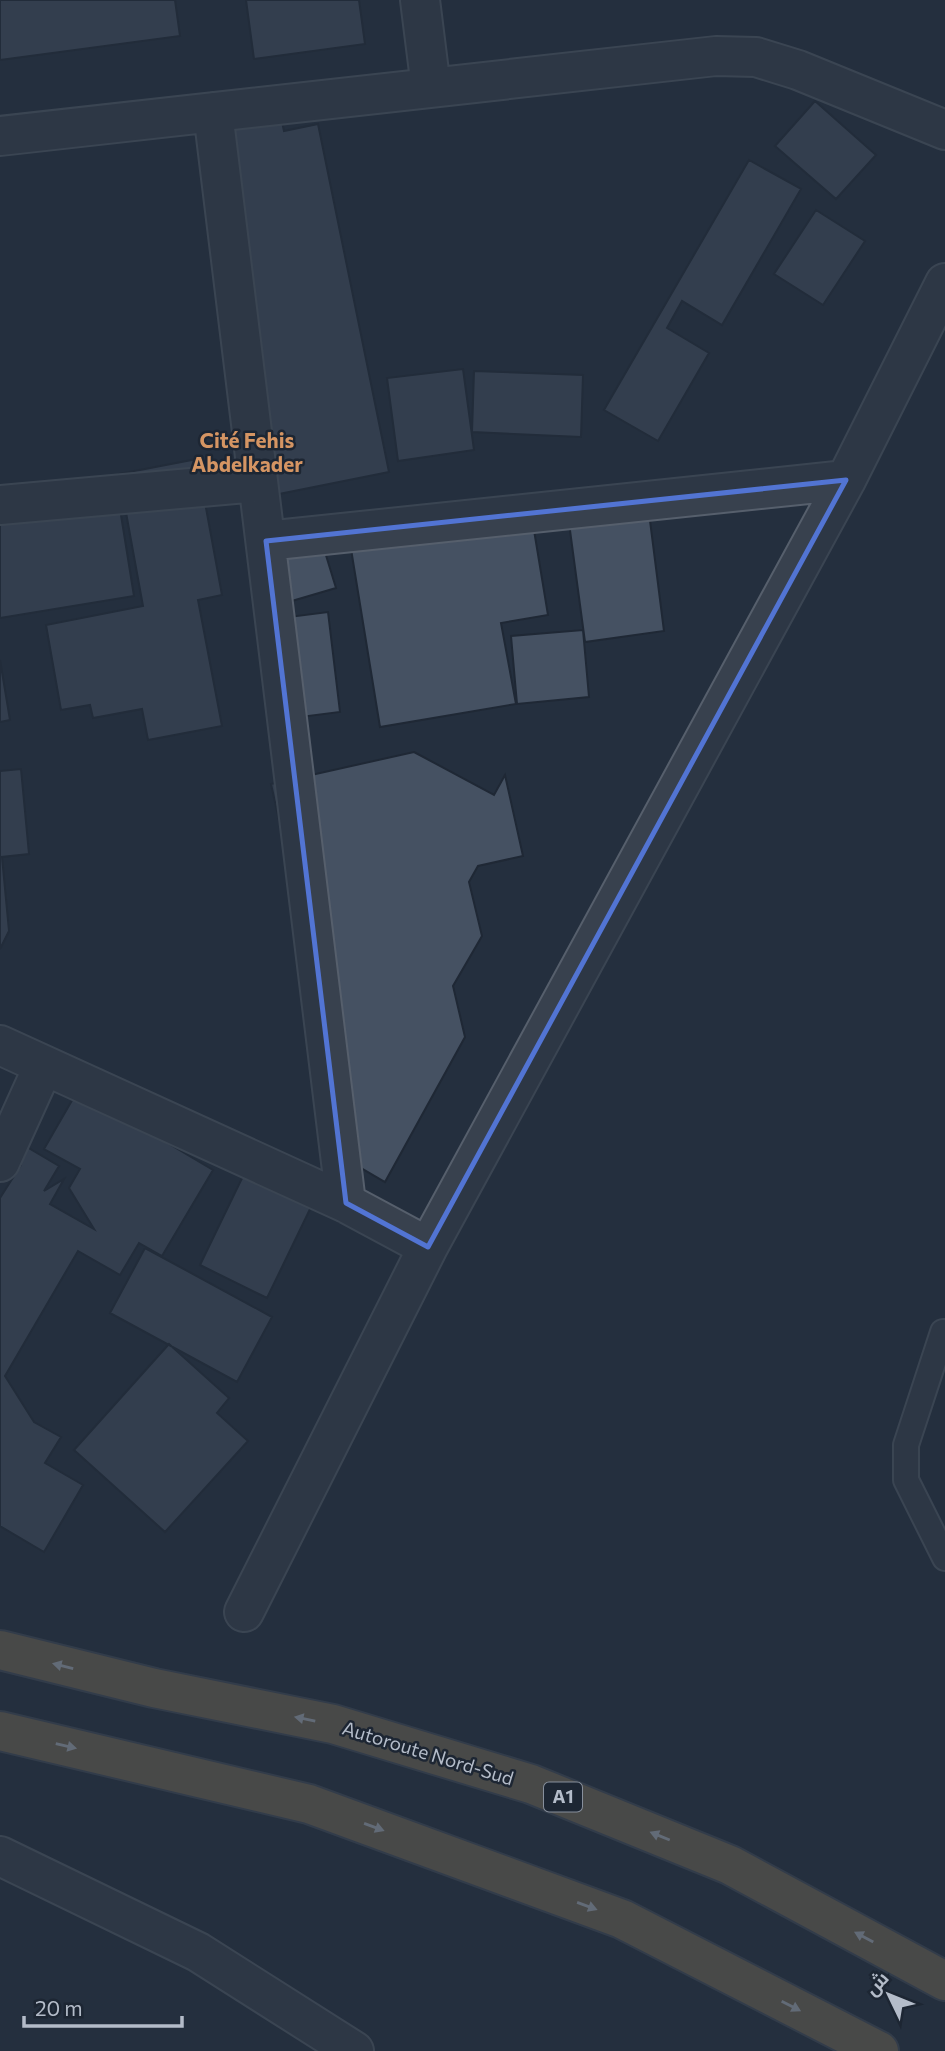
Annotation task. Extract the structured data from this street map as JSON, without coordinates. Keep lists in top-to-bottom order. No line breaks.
{"streets":{"highway":["Autoroute Nord-Sud","A1"]},"districts":["Cité Fehis Abdelkader"],"scale_bar":"20 m","north":"top left"}
